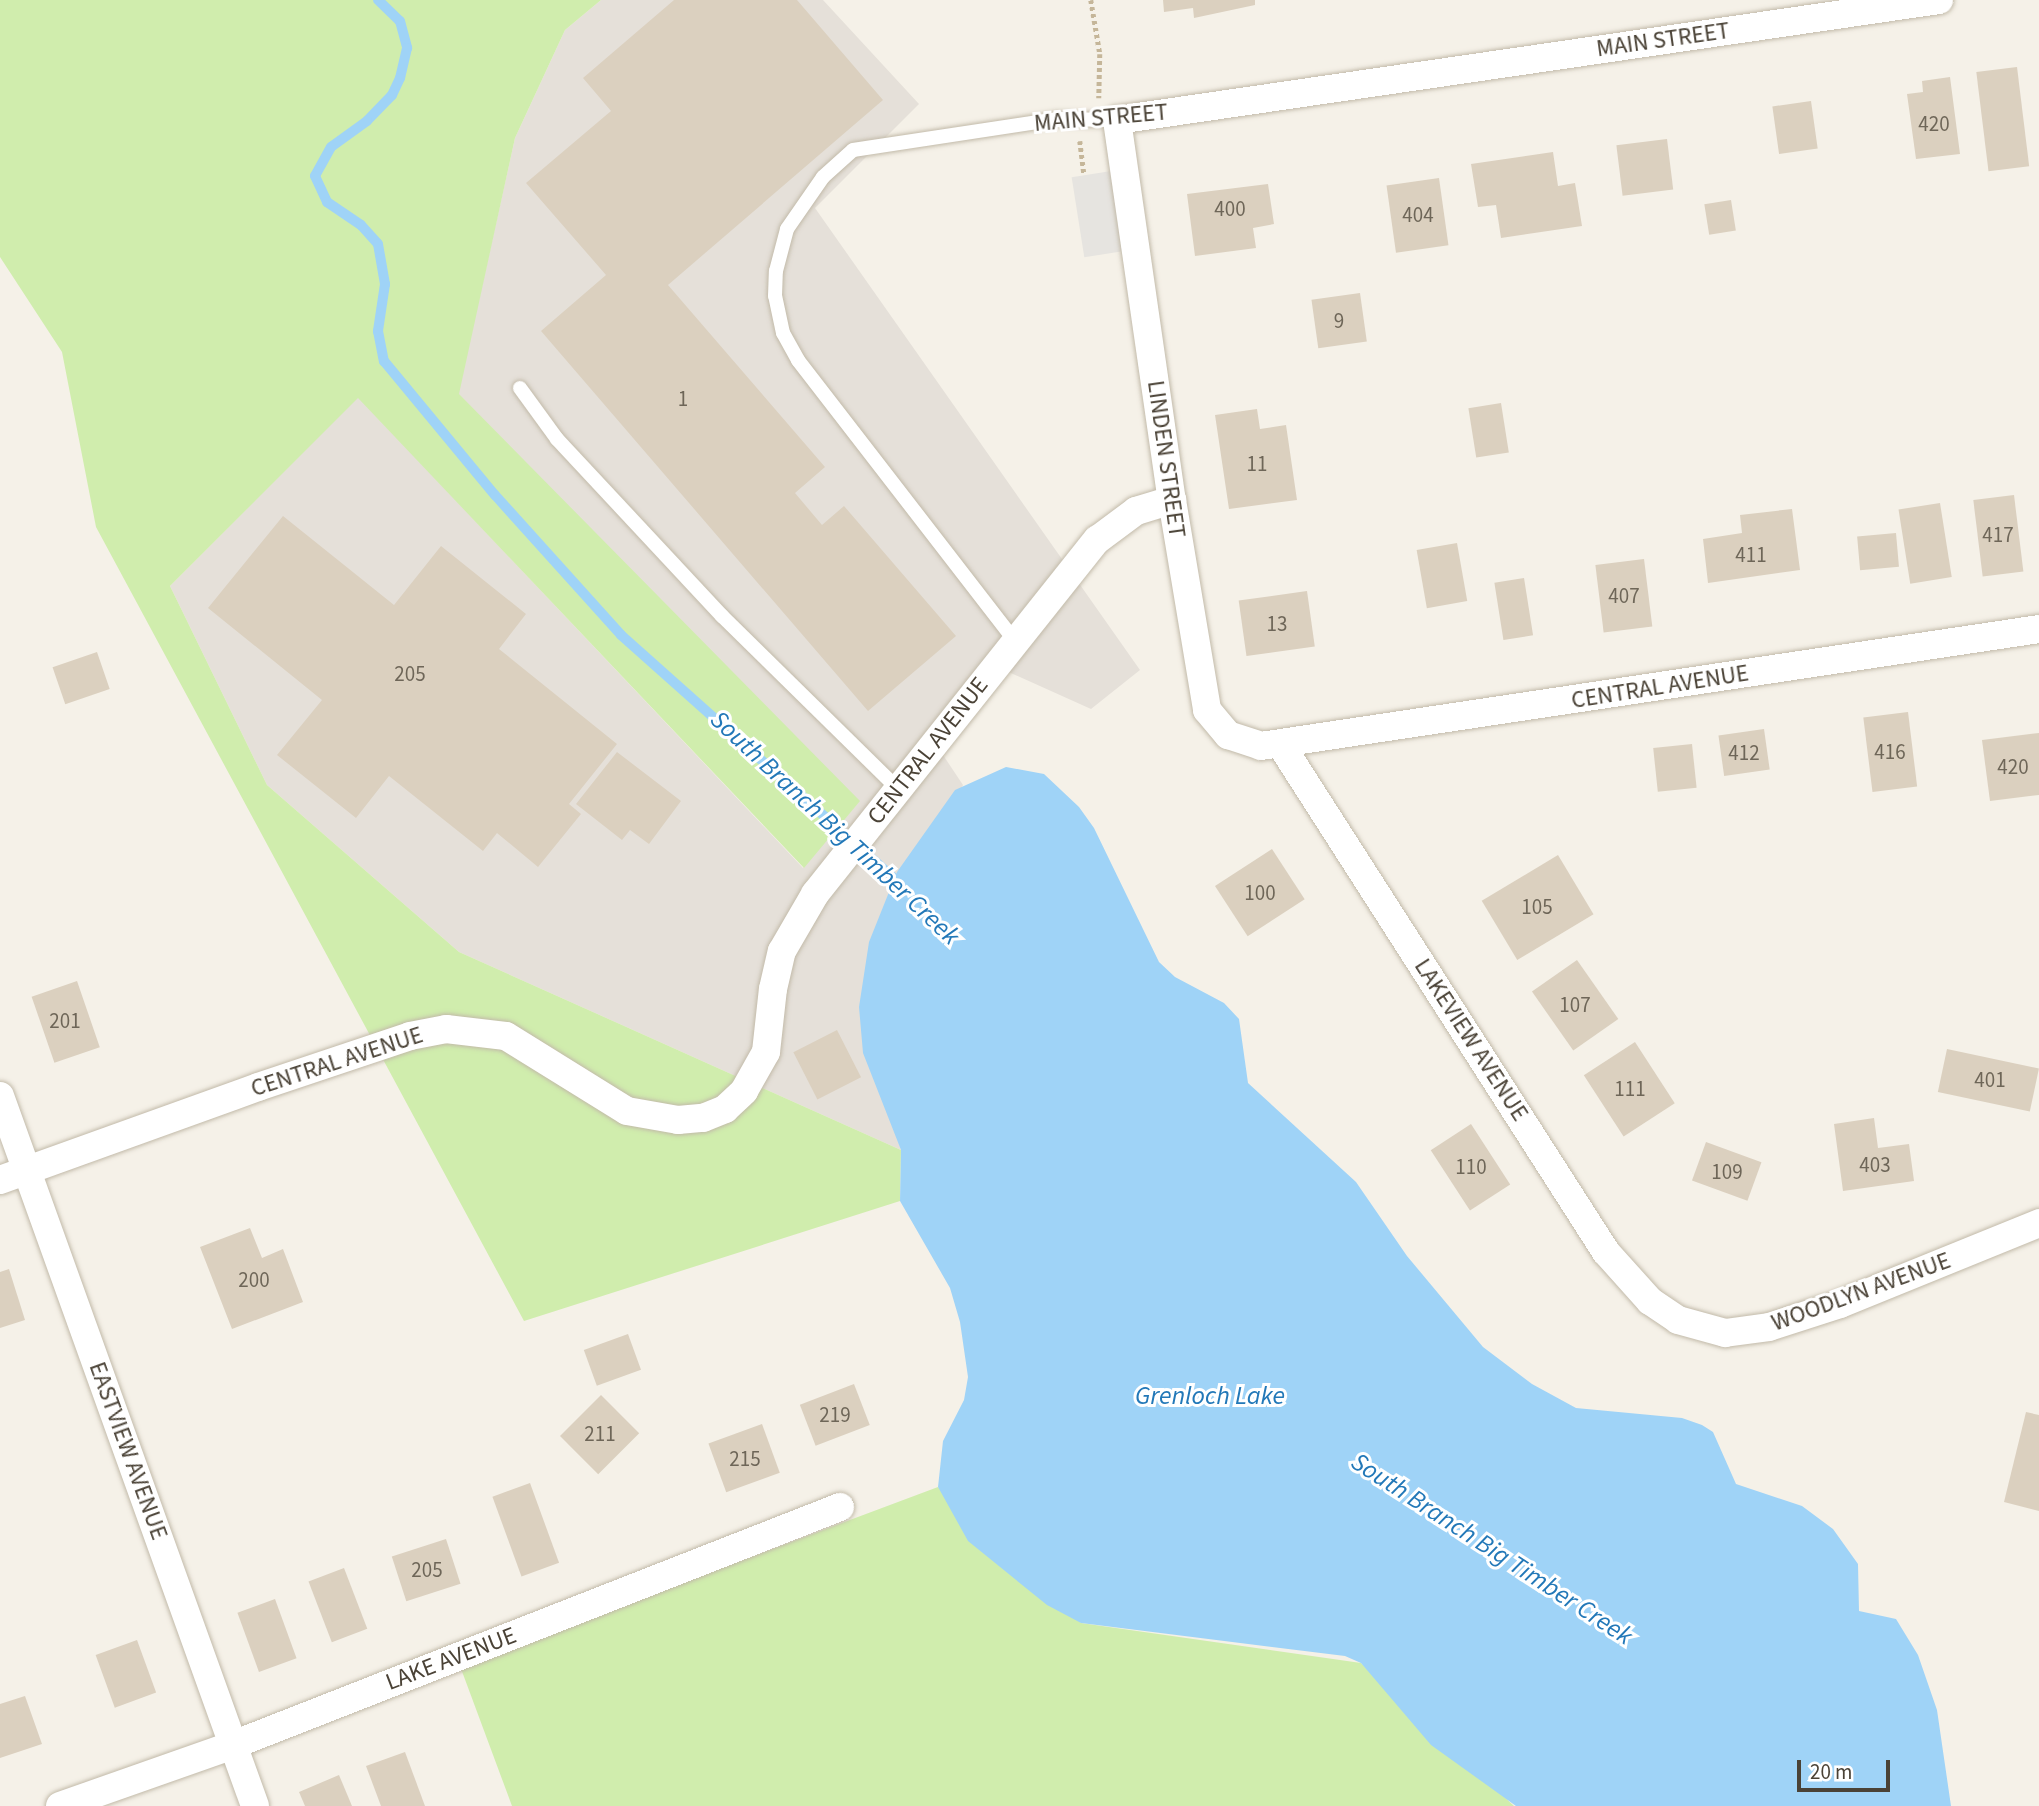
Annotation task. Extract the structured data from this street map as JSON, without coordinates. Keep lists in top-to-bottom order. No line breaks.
{"streets":{"street":["MAIN STREET","LINDEN STREET","CENTRAL AVENUE","LAKEVIEW AVENUE","WOODLYN AVENUE","EASTVIEW AVENUE","LAKE AVENUE"]},"crossings":[["MAIN STREET","LINDEN STREET"],["MAIN STREET","CENTRAL AVENUE"],["LINDEN STREET","CENTRAL AVENUE"],["LINDEN STREET","LAKEVIEW AVENUE"],["CENTRAL AVENUE","LAKEVIEW AVENUE"],["CENTRAL AVENUE","EASTVIEW AVENUE"],["LAKEVIEW AVENUE","WOODLYN AVENUE"],["EASTVIEW AVENUE","LAKE AVENUE"]],"water":["South Branch Big Timber Creek","Grenloch Lake"],"house_numbers":["420","400","404","9","1","11","417","411","407","13","205","416","412","420","100","105","107","201","401","111","403","110","109","200","219","211","215","205"],"scale_bar":"20 m"}
